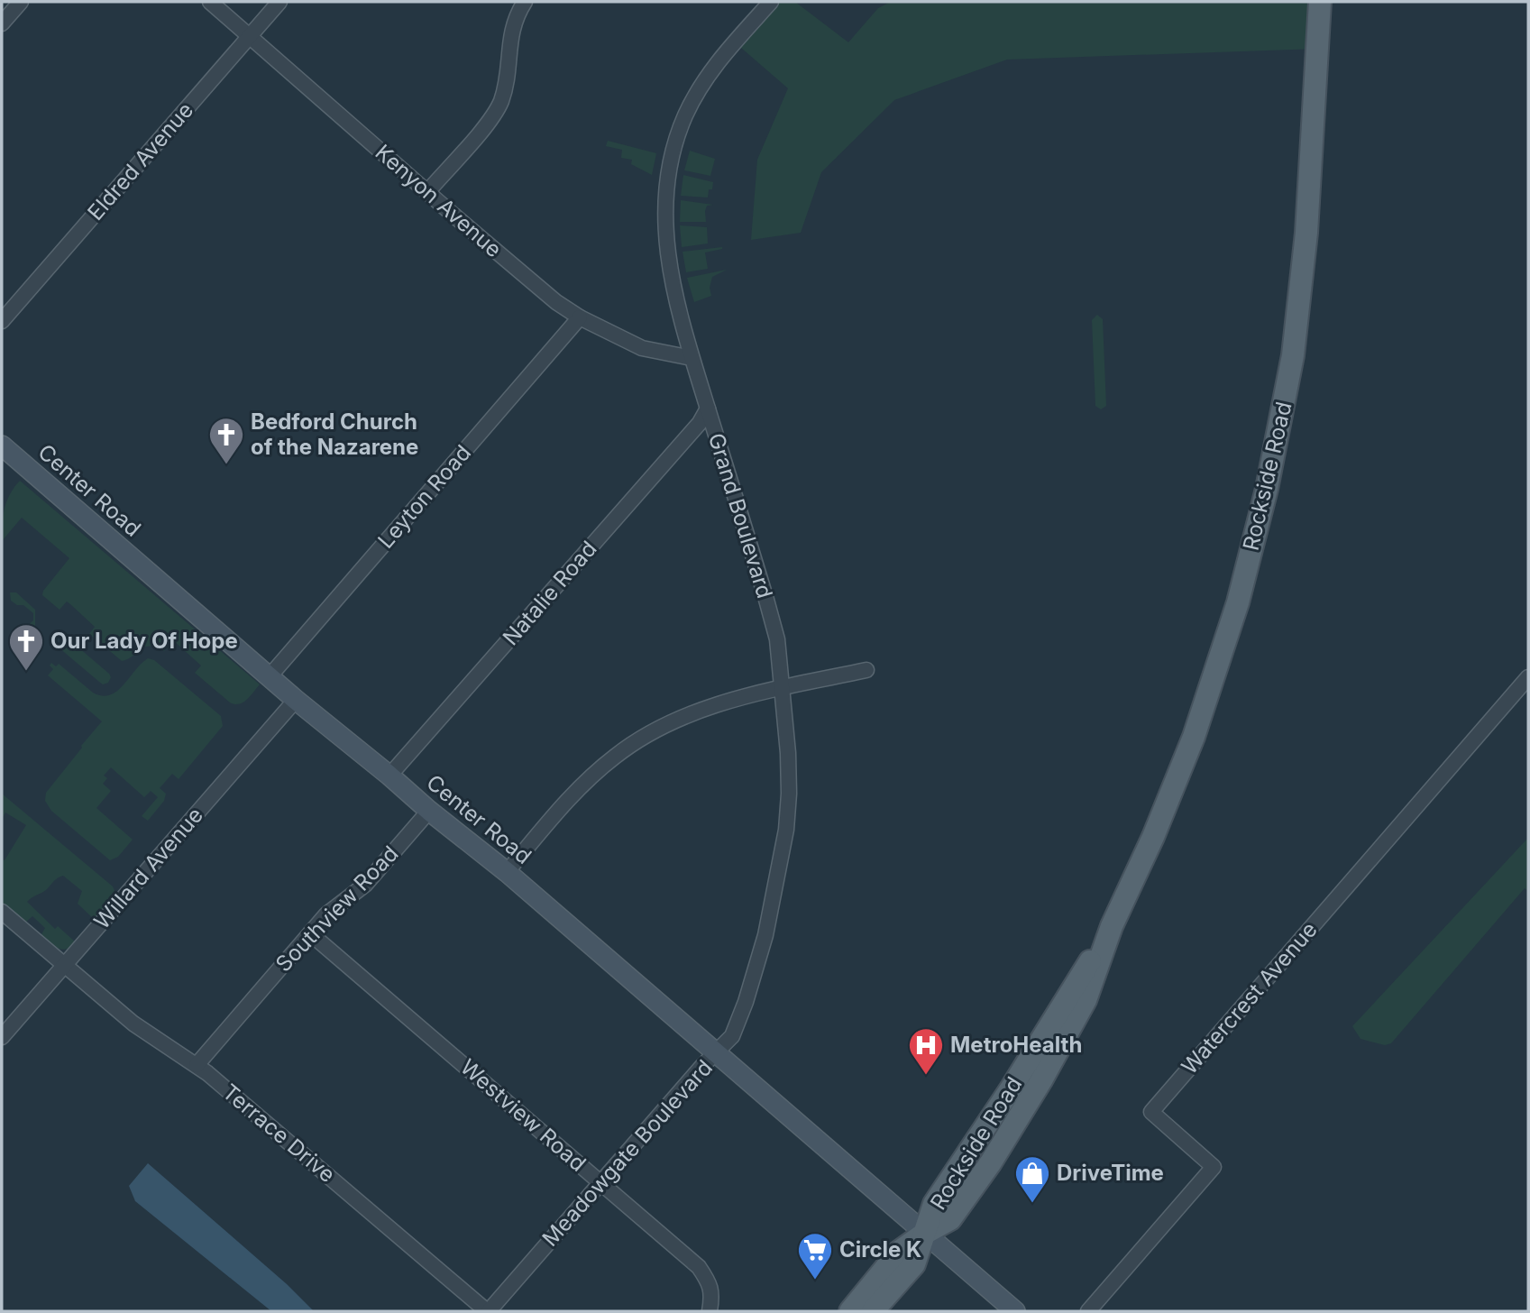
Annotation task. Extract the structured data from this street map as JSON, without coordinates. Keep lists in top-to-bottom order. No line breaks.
{"streets":{"main road":["Rockside Road","Center Road"],"street":["Eldred Avenue","Kenyon Avenue","Leyton Road","Grand Boulevard","Natalie Road","Willard Avenue","Southview Road","Watercrest Avenue","Westview Road","Terrace Drive","Meadowgate Boulevard"]},"crossings":[["Eldred Avenue","Kenyon Avenue"],["Kenyon Avenue","Leyton Road"],["Kenyon Avenue","Grand Boulevard"],["Rockside Road","Center Road"],["Center Road","Leyton Road"],["Center Road","Grand Boulevard"],["Center Road","Natalie Road"],["Center Road","Willard Avenue"],["Center Road","Southview Road"],["Center Road","Meadowgate Boulevard"],["Grand Boulevard","Natalie Road"],["Grand Boulevard","Meadowgate Boulevard"],["Willard Avenue","Terrace Drive"],["Southview Road","Westview Road"],["Southview Road","Terrace Drive"],["Westview Road","Meadowgate Boulevard"],["Terrace Drive","Meadowgate Boulevard"]],"places":{"church":["Bedford Church of the Nazarene","Our Lady Of Hope"],"hospital":["MetroHealth"],"shop":["DriveTime"],"supermarket":["Circle K"]}}
